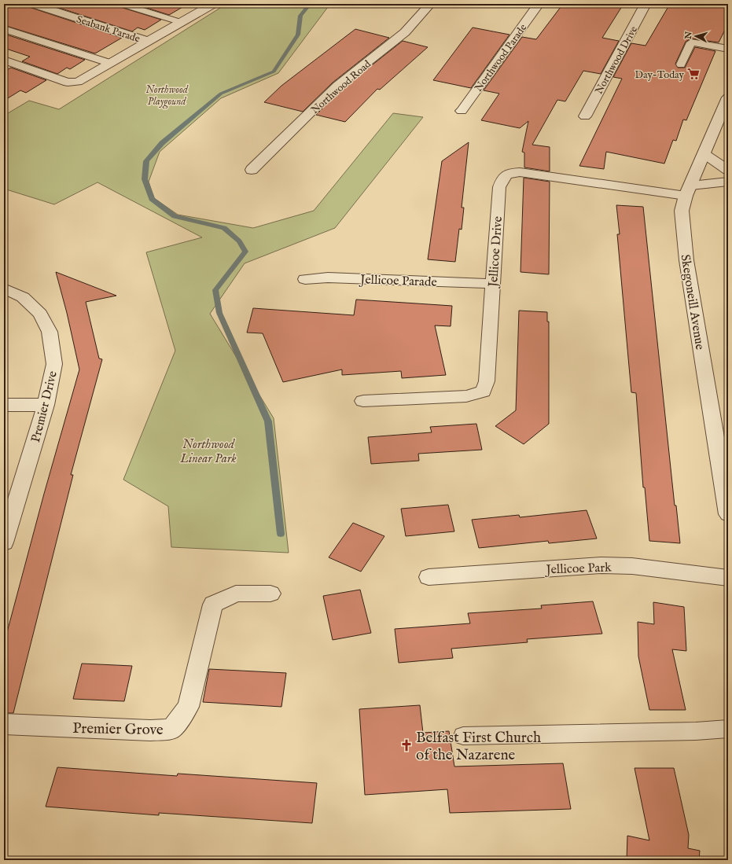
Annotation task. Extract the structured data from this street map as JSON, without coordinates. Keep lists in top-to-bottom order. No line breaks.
{"streets":{"street":["Seabank Parade","Northwood Parade","Northwood Drive","Northwood Road","Jellicoe Drive","Jellicoe Parade","Skegoneill Avenue","Premier Drive","Jellicoe Park","Premier Grove"]},"crossings":[["Jellicoe Drive","Jellicoe Parade"],["Jellicoe Drive","Skegoneill Avenue"]],"parks":["Northwood Playgound","Northwood Linear Park"],"places":{"supermarket":["Day-Today"],"church":["Belfast First Church of the Nazarene"]},"north":"left"}
